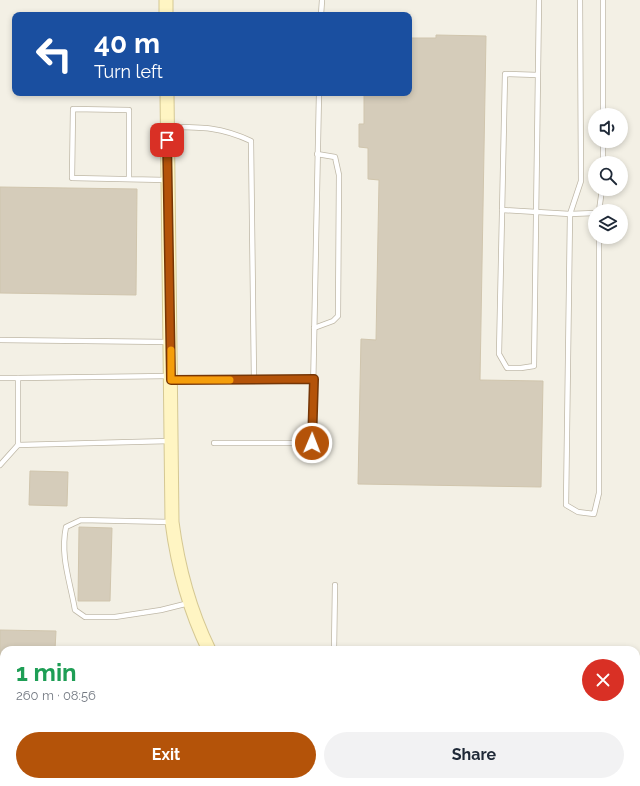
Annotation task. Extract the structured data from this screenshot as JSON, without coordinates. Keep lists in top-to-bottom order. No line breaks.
{"page":{"turn":["40 m","Turn left"],"heading":["1 min","260 m · 08:56"],"buttons":["Exit","Share"]}}
